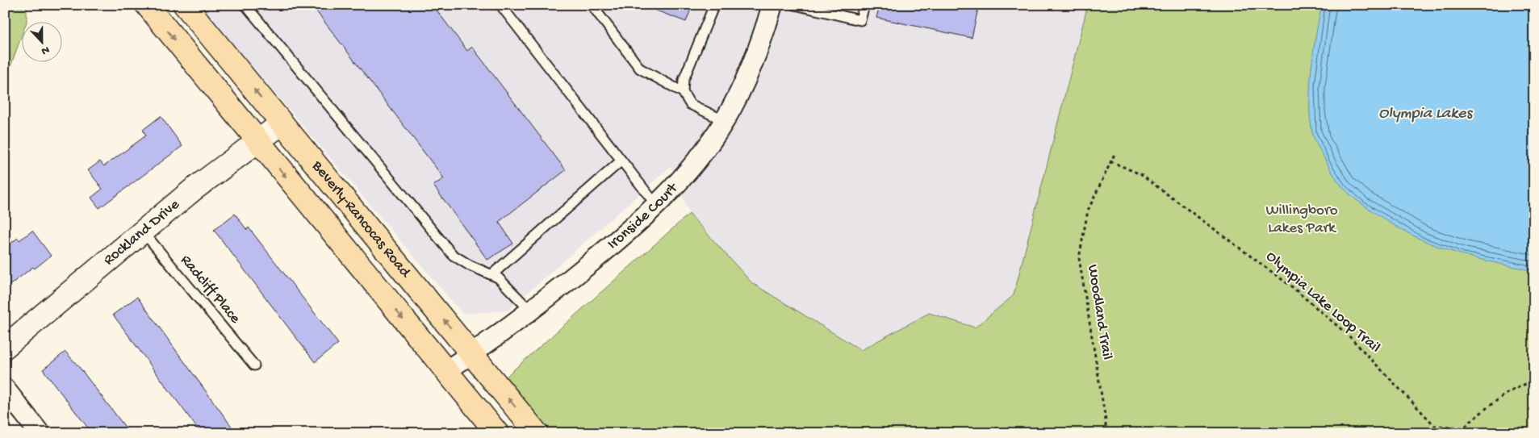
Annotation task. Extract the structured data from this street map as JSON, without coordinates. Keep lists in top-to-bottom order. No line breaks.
{"streets":{"main road":["Beverly-Rancocas Road"],"street":["Ironside Court","Rockland Drive"],"lane":["Radcliff Place"],"path":["Olympia Lake Loop Trail","Woodland Trail"]},"crossings":[["Ironside Court","Beverly-Rancocas Road"],["Beverly-Rancocas Road","Rockland Drive"],["Rockland Drive","Radcliff Place"],["Olympia Lake Loop Trail","Woodland Trail"]],"water":["Olympia Lakes"],"parks":["Willingboro Lakes Park"],"north":"bottom"}
